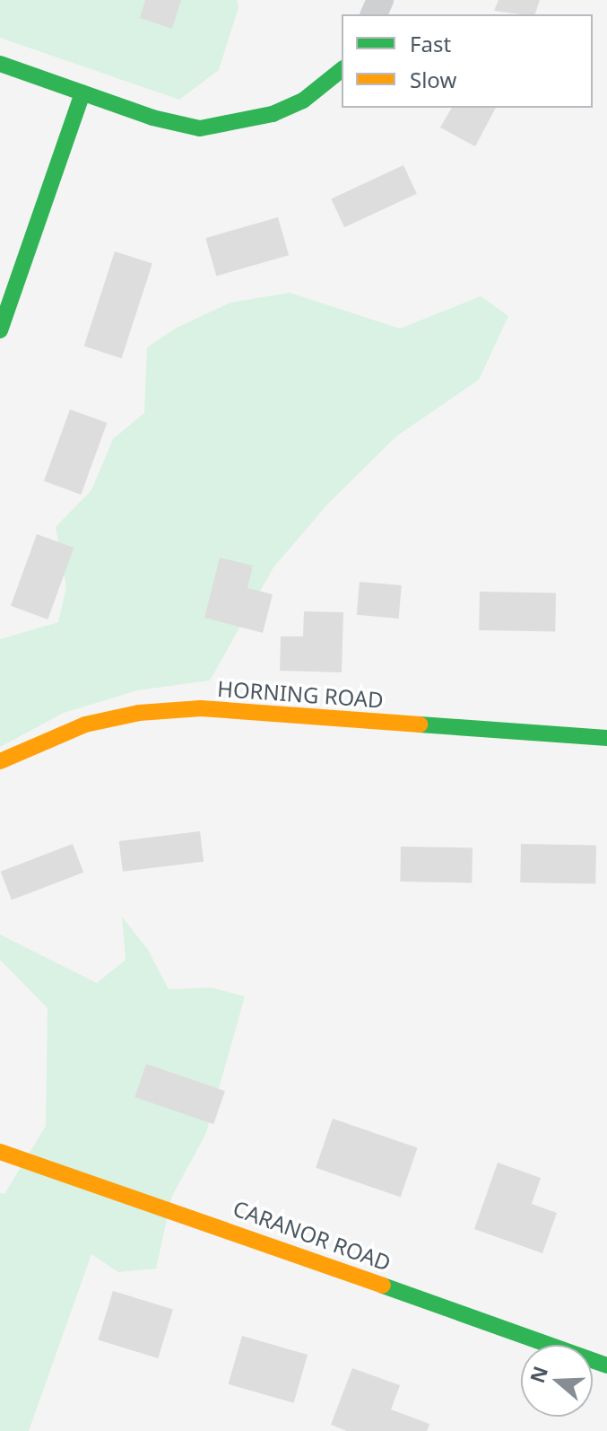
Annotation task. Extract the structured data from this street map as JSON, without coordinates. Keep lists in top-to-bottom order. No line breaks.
{"streets":{"street":["HORNING ROAD","CARANOR ROAD"]},"legend":["Fast","Slow"],"north":"left"}
